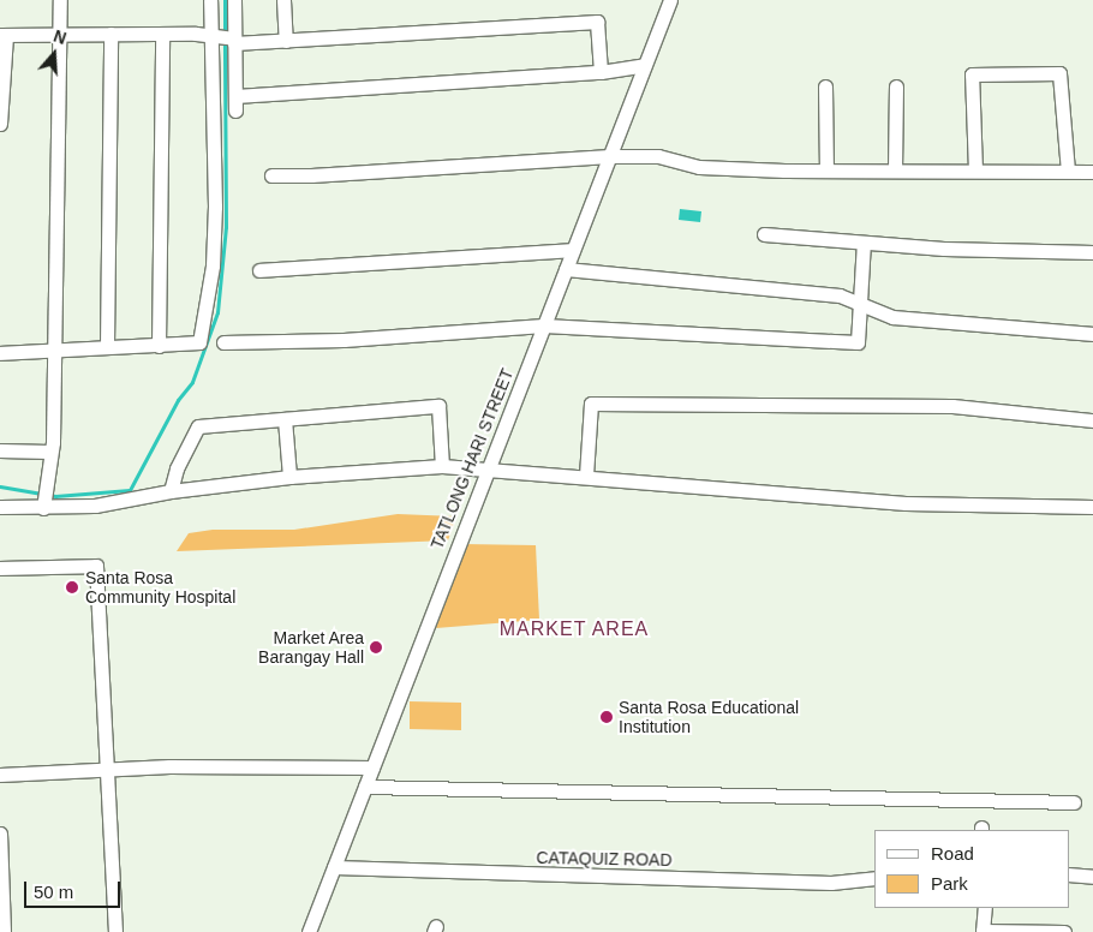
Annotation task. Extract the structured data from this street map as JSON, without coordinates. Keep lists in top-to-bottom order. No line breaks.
{"streets":{"street":["TATLONG HARI STREET","CATAQUIZ ROAD"]},"crossings":[["TATLONG HARI STREET","CATAQUIZ ROAD"]],"districts":["MARKET AREA"],"places":["Santa Rosa Community Hospital","Market Area Barangay Hall","Santa Rosa Educational Institution"],"legend":["Road","Park"],"scale_bar":"50 m","north":"top"}
